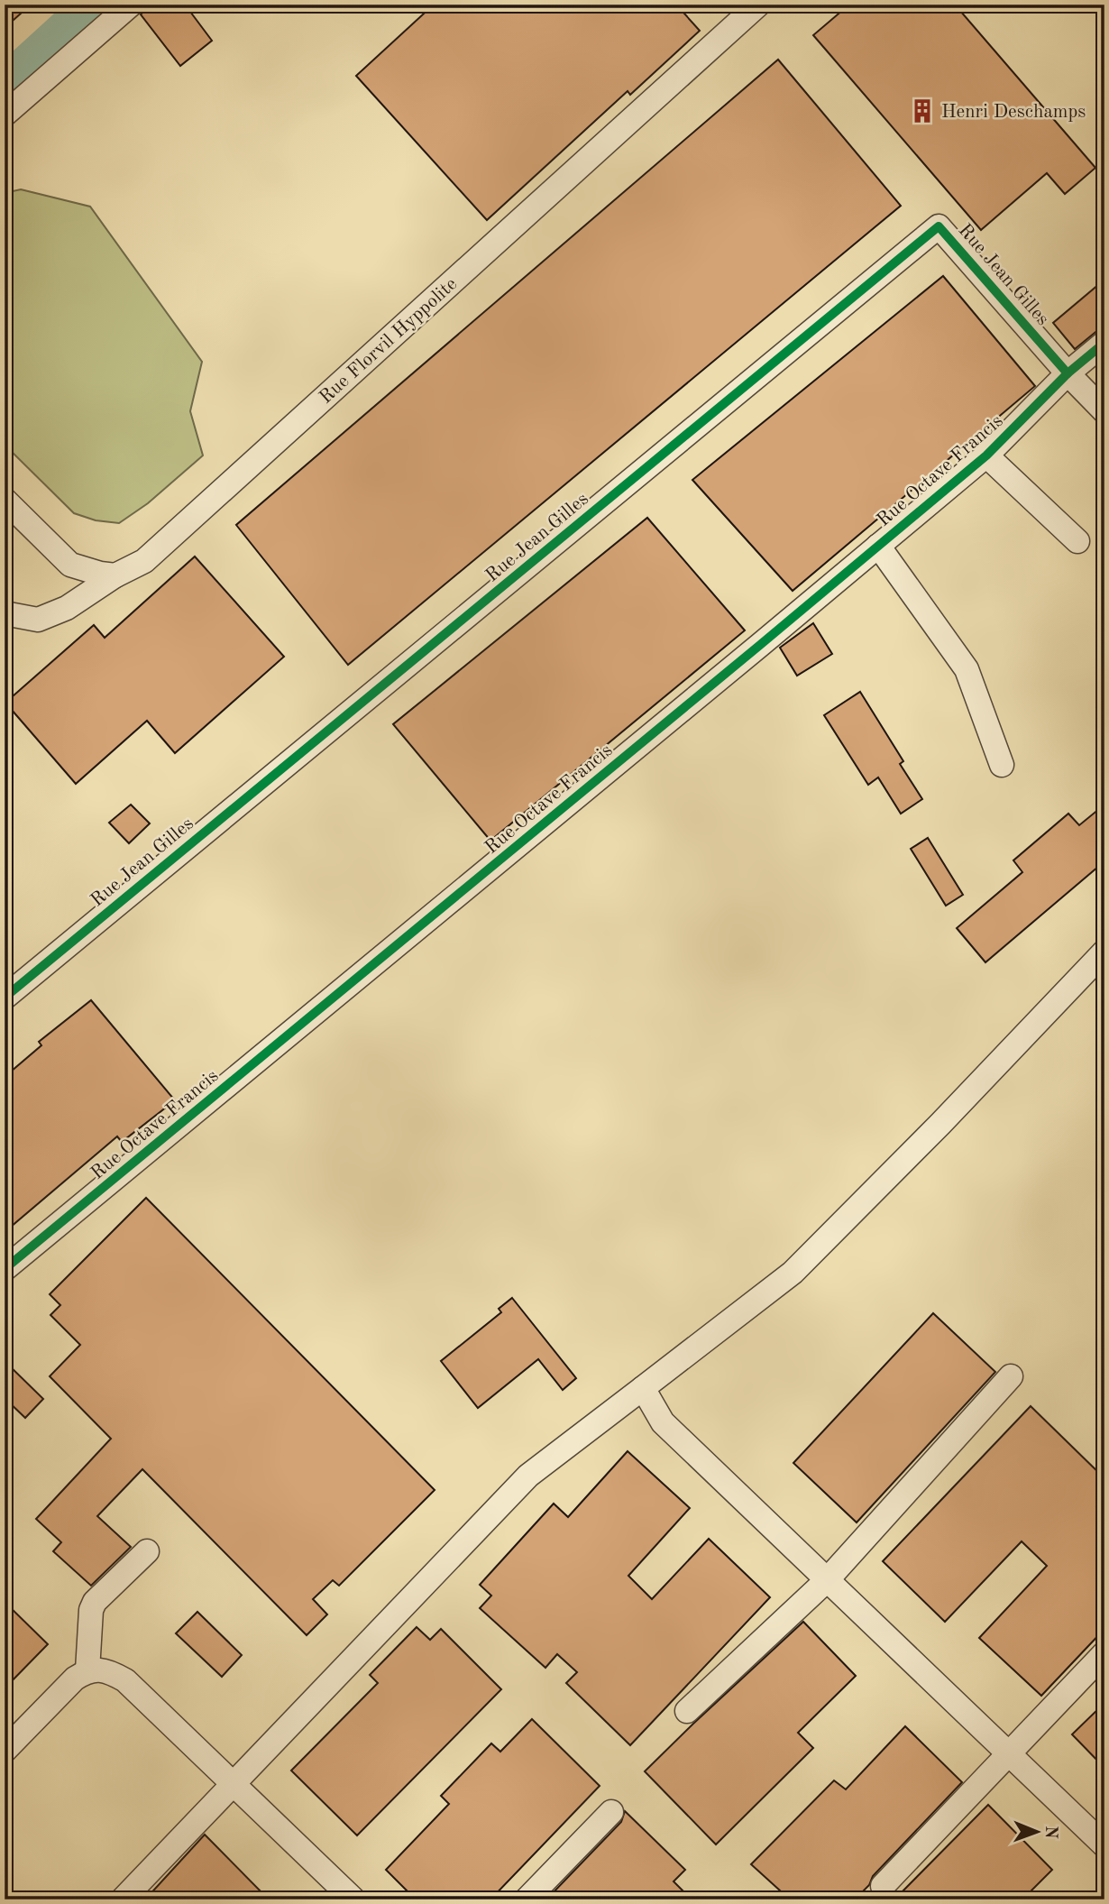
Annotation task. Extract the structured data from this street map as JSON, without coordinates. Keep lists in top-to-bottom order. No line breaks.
{"streets":{"street":["Rue Jean Gilles","Rue Florvil Hyppolite","Rue Octave Francis"]},"crossings":[["Rue Jean Gilles","Rue Octave Francis"]],"places":{"building":["Henri Deschamps"]},"north":"right"}
